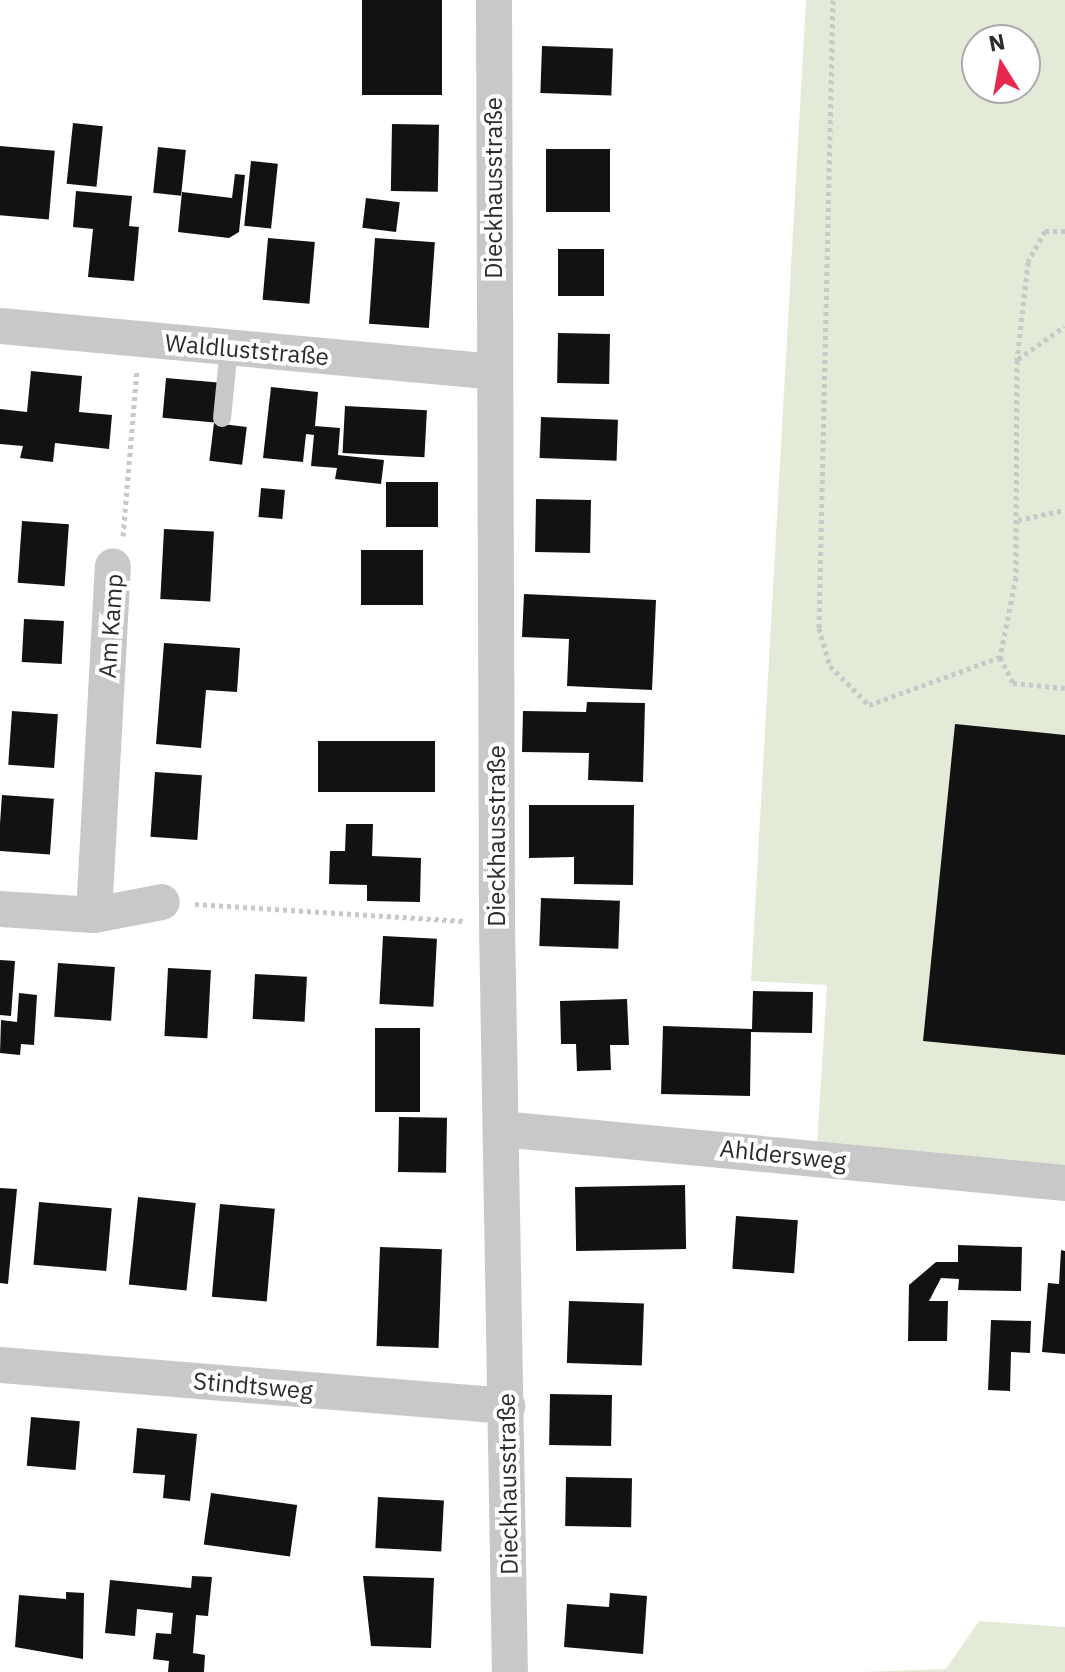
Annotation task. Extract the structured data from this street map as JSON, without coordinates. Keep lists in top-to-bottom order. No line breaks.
{"streets":{"street":["Dieckhausstraße","Waldluststraße","Am Kamp","Ahldersweg","Stindtsweg"]},"crossings":[["Dieckhausstraße","Waldluststraße"],["Dieckhausstraße","Ahldersweg"],["Dieckhausstraße","Stindtsweg"],["Waldluststraße","Am Kamp"]],"north":"top"}
